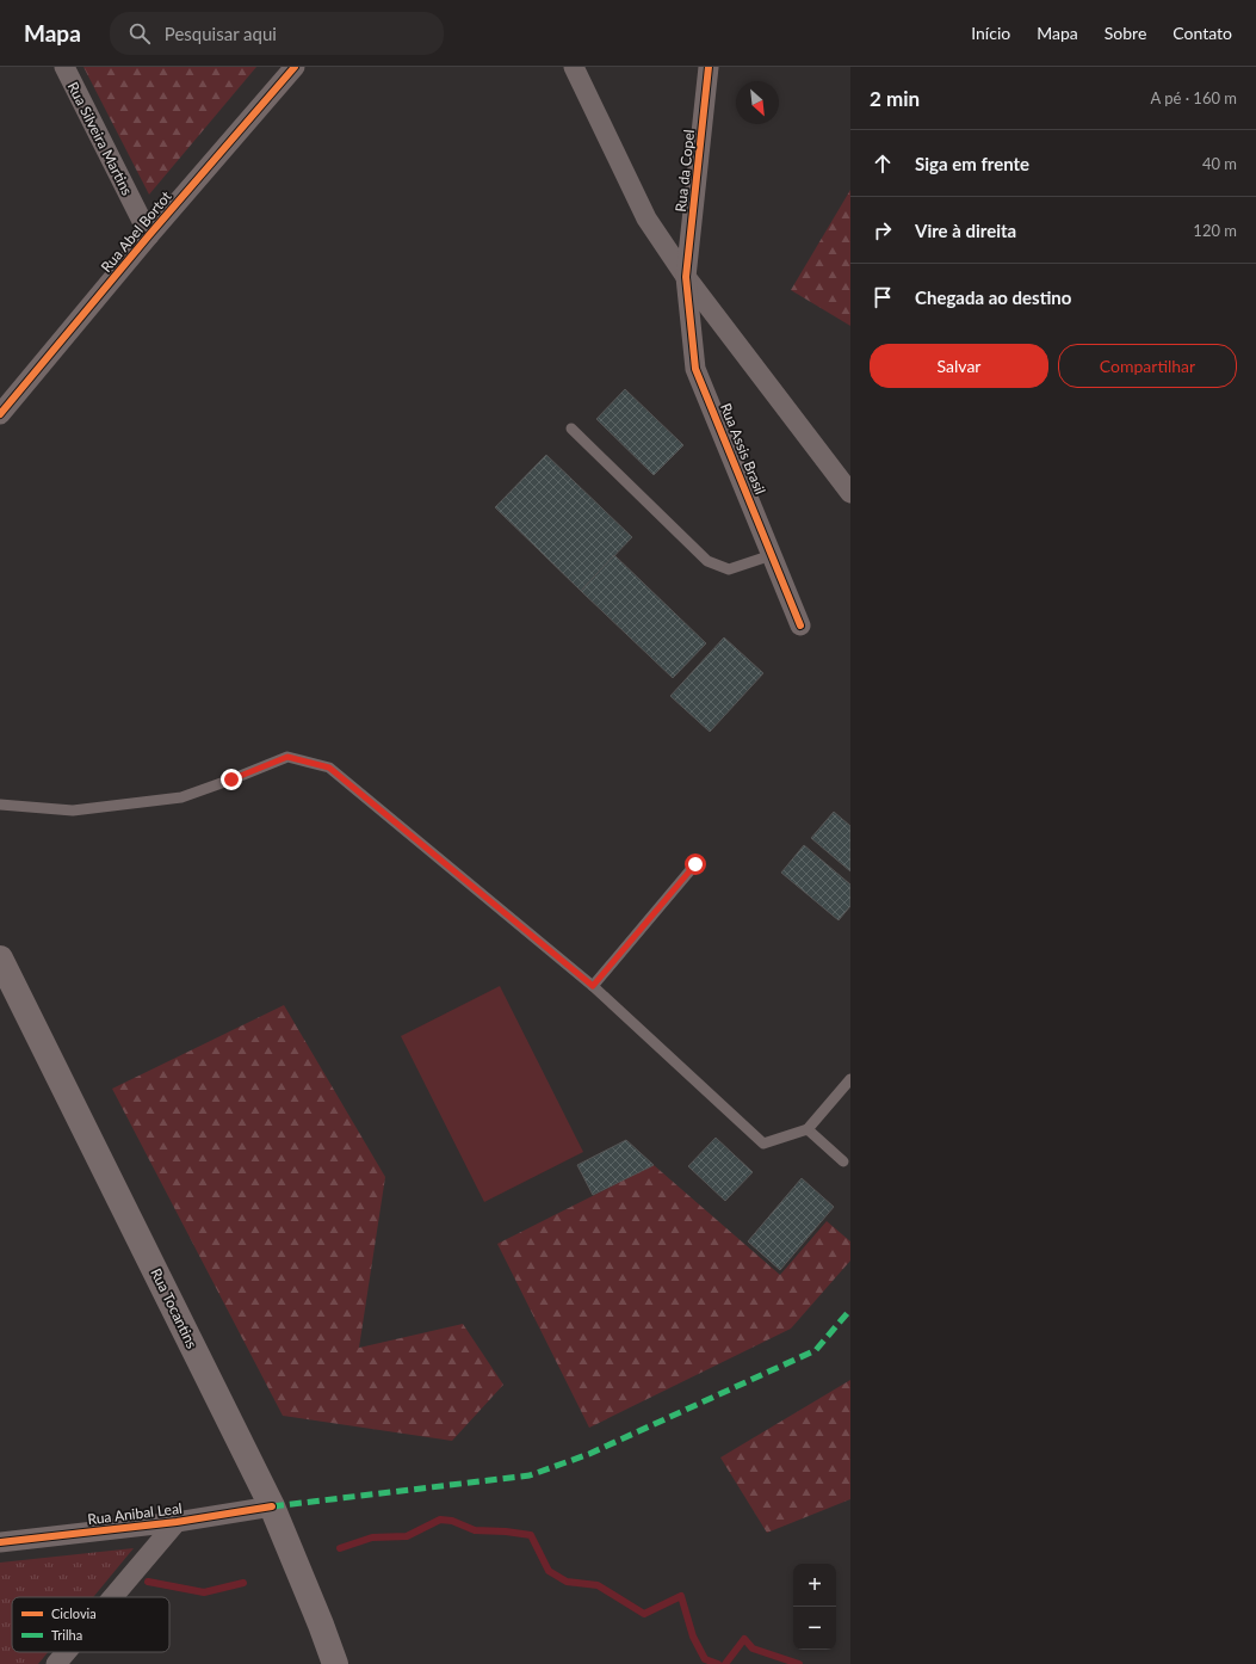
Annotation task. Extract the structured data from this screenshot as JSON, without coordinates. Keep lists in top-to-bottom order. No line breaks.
{"streets":{"main road":["Rua Tocantins"],"street":["Rua Silveira Martins","Rua da Copel","Rua Abel Bortot","Rua Assis Brasil","Rua Anibal Leal"]},"crossings":[["Rua Silveira Martins","Rua Abel Bortot"],["Rua da Copel","Rua Assis Brasil"],["Rua Tocantins","Rua Anibal Leal"]],"legend":["Ciclovia","Trilha"],"north":"bottom right","page":{"header":"Mapa","search":"Pesquisar aqui","nav":["Início","Mapa","Sobre","Contato"],"heading":["2 min","A pé · 160 m"],"list":[["Siga em frente","40 m"],["Vire à direita","120 m"],"Chegada ao destino"],"buttons":["Salvar","Compartilhar"],"map_buttons":["+","−"]}}
